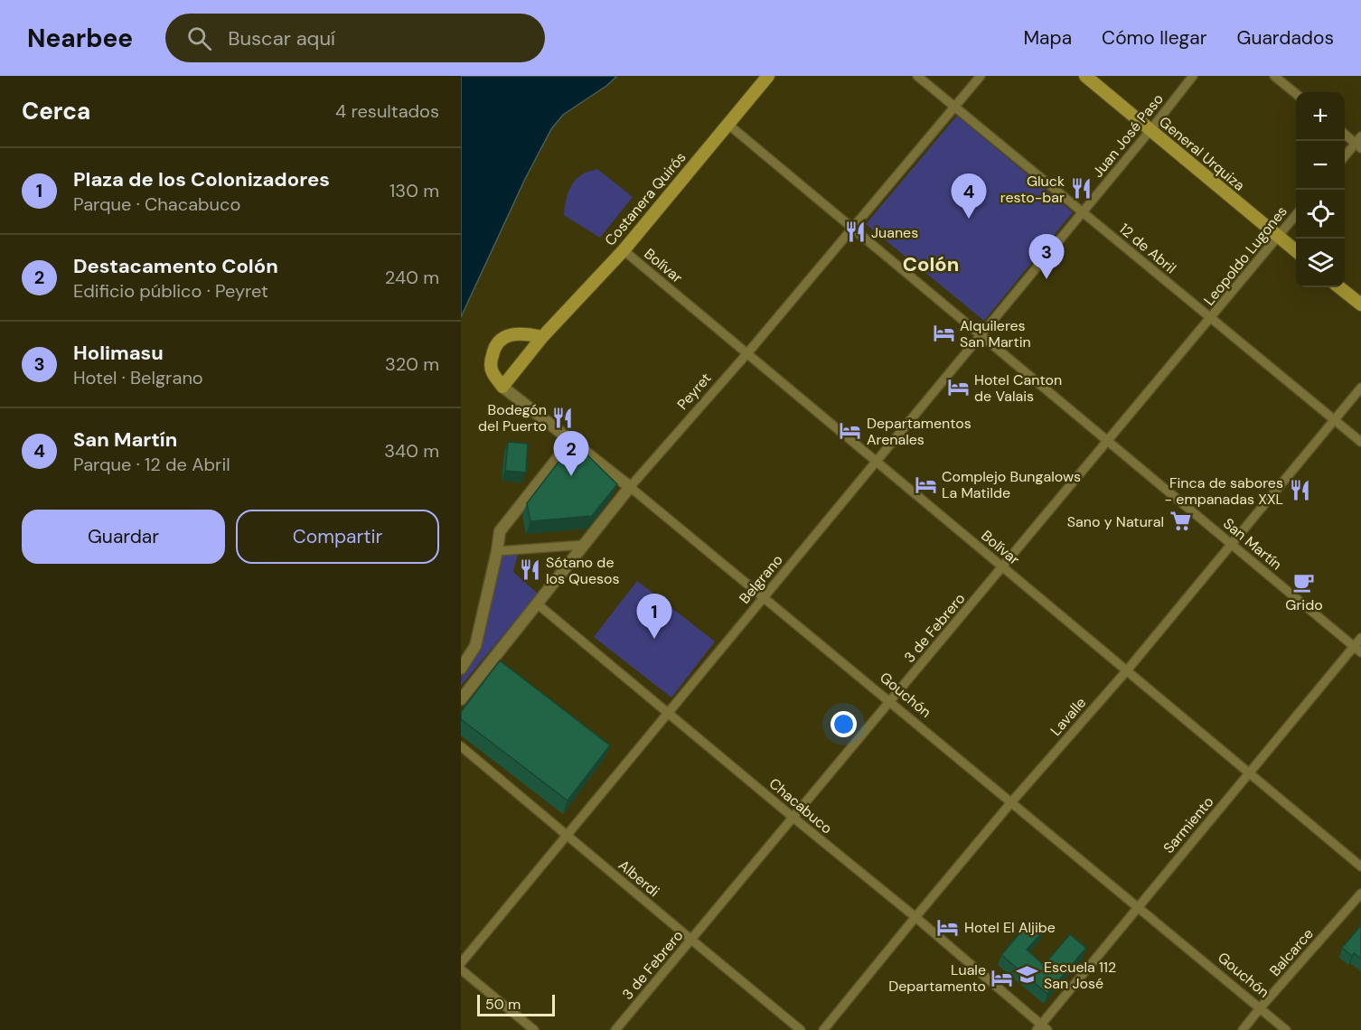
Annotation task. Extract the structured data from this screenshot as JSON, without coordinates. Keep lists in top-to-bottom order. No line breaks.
{"streets":{"main road":["General Urquiza","Costanera Quirós"],"street":["Juan José Paso","12 de Abril","Leopoldo Lugones","Bolívar","Peyret","San Martín","Belgrano","3 de Febrero","Gouchón","Lavalle","Chacabuco","Sarmiento","Alberdi","Balcarce"]},"crossings":[["Juan José Paso","General Urquiza"],["Juan José Paso","12 de Abril"],["Juan José Paso","Belgrano"],["General Urquiza","Leopoldo Lugones"],["Costanera Quirós","Bolívar"],["Costanera Quirós","San Martín"],["Costanera Quirós","Gouchón"],["12 de Abril","Leopoldo Lugones"],["12 de Abril","Peyret"],["12 de Abril","Belgrano"],["12 de Abril","3 de Febrero"],["12 de Abril","Lavalle"],["Leopoldo Lugones","3 de Febrero"],["Bolívar","Peyret"],["Bolívar","Belgrano"],["Bolívar","3 de Febrero"],["Bolívar","Lavalle"],["Bolívar","Sarmiento"],["Peyret","San Martín"],["Peyret","Gouchón"],["Peyret","Chacabuco"],["San Martín","Belgrano"],["San Martín","3 de Febrero"],["San Martín","Lavalle"],["San Martín","Sarmiento"],["Belgrano","Gouchón"],["Belgrano","Chacabuco"],["Belgrano","Alberdi"],["3 de Febrero","Gouchón"],["3 de Febrero","Chacabuco"],["3 de Febrero","Alberdi"],["Gouchón","Lavalle"],["Gouchón","Sarmiento"],["Gouchón","Balcarce"],["Lavalle","Chacabuco"],["Chacabuco","Sarmiento"]],"districts":["Colón"],"places":{"restaurant":["Gluck resto-bar","Juanes","Bodegón del Puerto","Finca de sabores - empanadas XXL","Sótano de los Quesos"],"hotel":["Alquileres San Martin","Hotel Canton de Valais","Departamentos Arenales","Complejo Bungalows La Matilde","Hotel El Aljibe","Luale Departamento"],"supermarket":["Sano y Natural"],"cafe":["Grido"],"school or university":["Escuela 112 San José"]},"scale_bar":"50 m","page":{"header":"Nearbee","search":"Buscar aquí","nav":["Mapa","Cómo llegar","Guardados"],"heading":["Cerca","4 resultados"],"map_buttons":["+","−"],"list":[{"mark":"1","name":"Plaza de los Colonizadores","note":"Parque · Chacabuco","value":"130 m"},{"mark":"2","name":"Destacamento Colón","note":"Edificio público · Peyret","value":"240 m"},{"mark":"3","name":"Holimasu","note":"Hotel · Belgrano","value":"320 m"},{"mark":"4","name":"San Martín","note":"Parque · 12 de Abril","value":"340 m"}],"pins":["4","3","2","1"],"buttons":["Guardar","Compartir"],"scale":"50 m"}}
